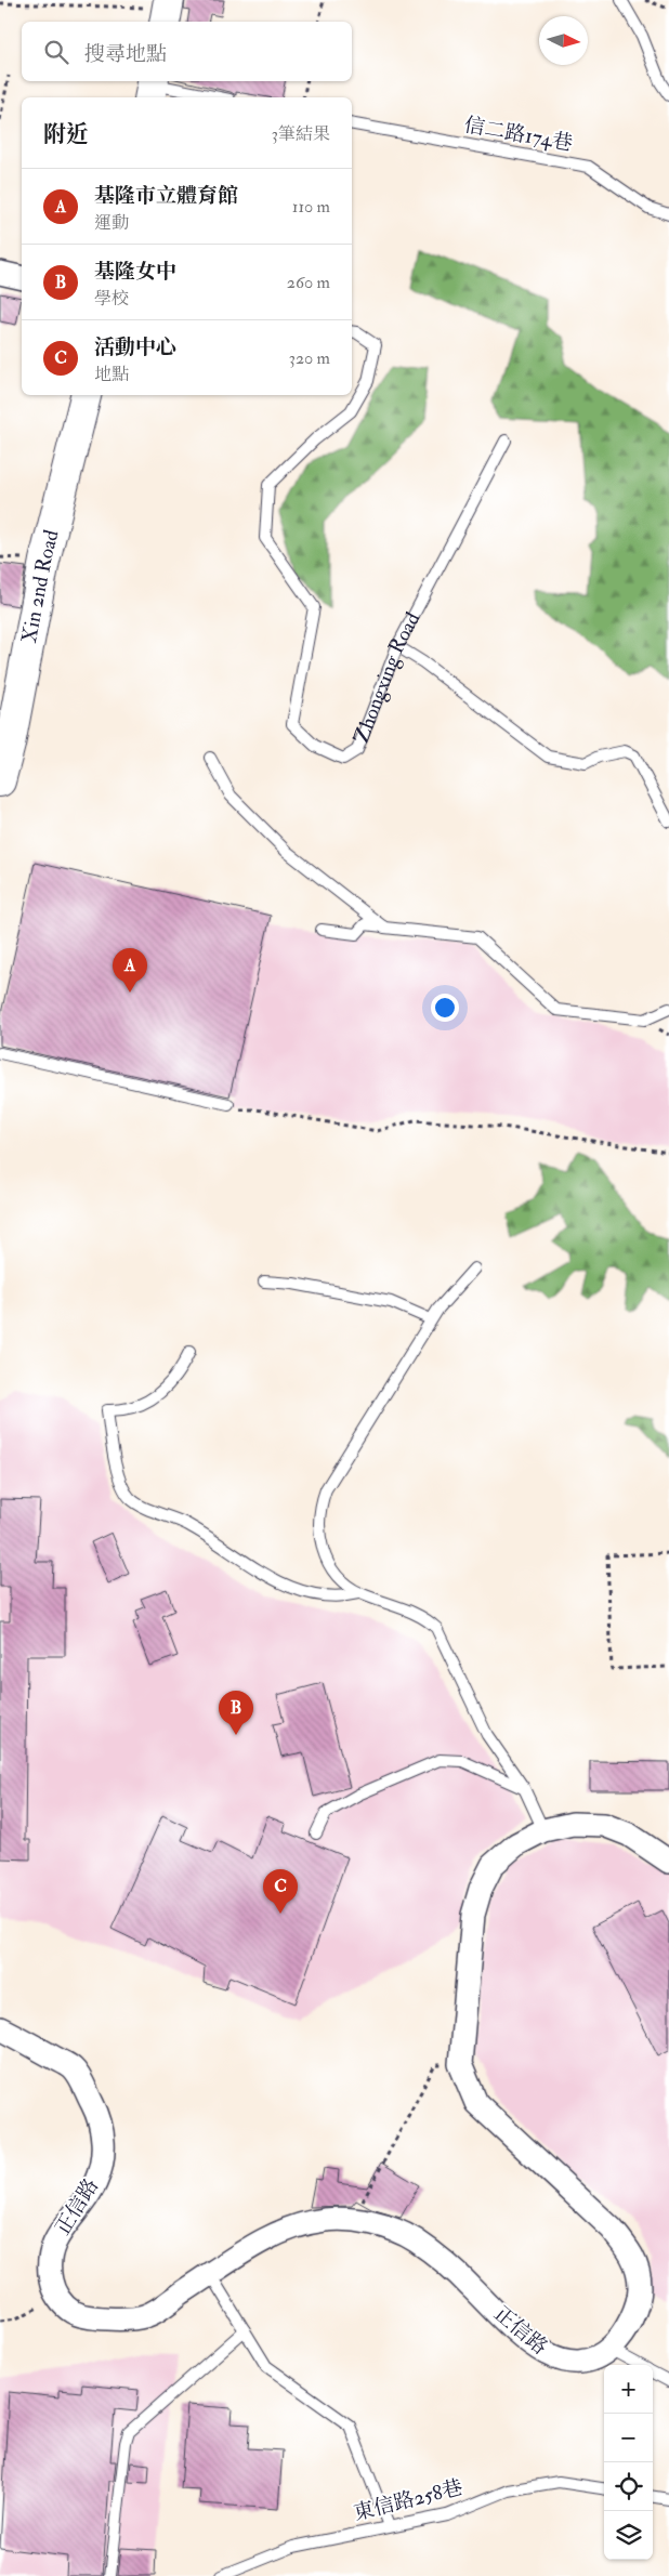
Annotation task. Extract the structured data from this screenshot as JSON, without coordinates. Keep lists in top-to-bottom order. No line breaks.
{"streets":{"main road":["Xin 2nd Road"],"street":["正信路"],"lane":["信二路174巷","Zhongxing Road","東信路258巷"]},"north":"right","page":{"search":"搜尋地點","heading":["附近","3筆結果"],"list":[{"mark":"A","name":"基隆市立體育館","note":"運動","value":"110 m"},{"mark":"B","name":"基隆女中","note":"學校","value":"260 m"},{"mark":"C","name":"活動中心","note":"地點","value":"320 m"}],"pins":["A","B","C"],"map_buttons":["+","−"]}}
